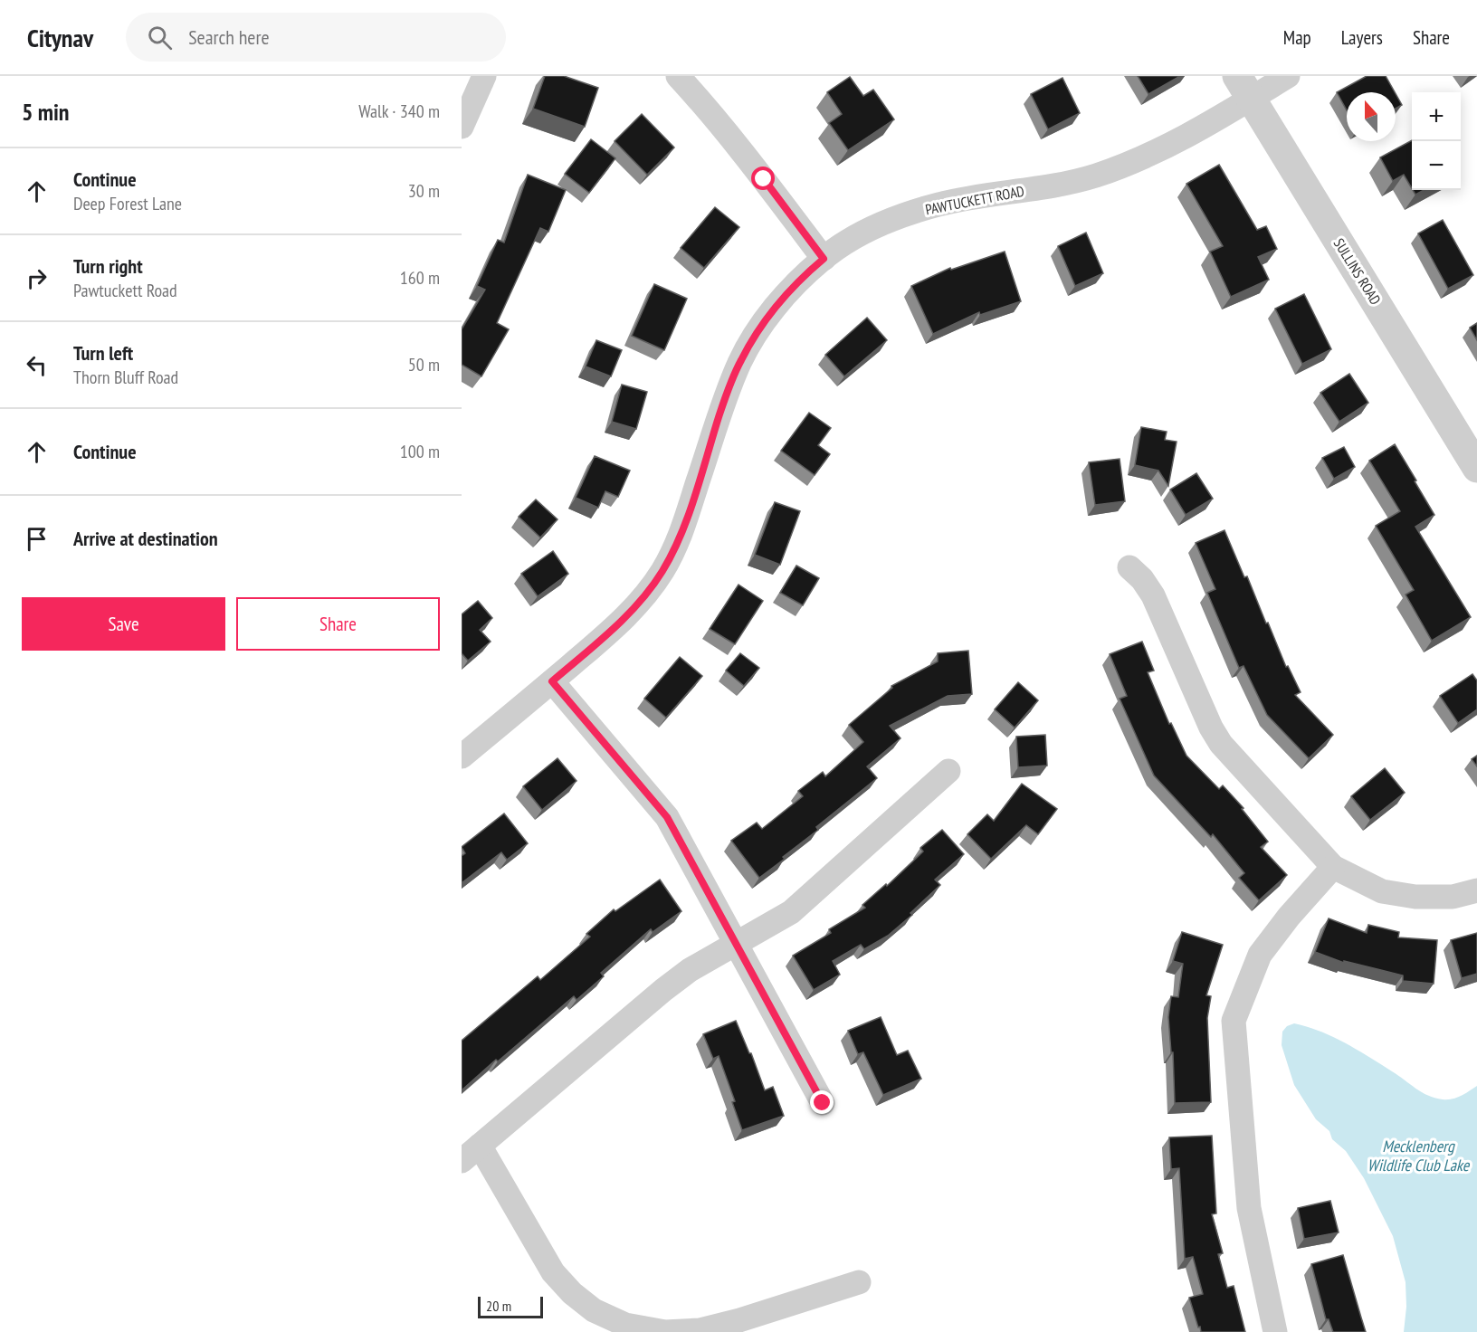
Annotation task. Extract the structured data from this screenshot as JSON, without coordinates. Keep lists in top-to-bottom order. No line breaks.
{"streets":{"street":["PAWTUCKETT ROAD","SULLINS ROAD"]},"crossings":[["PAWTUCKETT ROAD","SULLINS ROAD"]],"water":["Mecklenberg Wildlife Club Lake"],"scale_bar":"20 m","north":"top","page":{"header":"Citynav","search":"Search here","nav":["Map","Layers","Share"],"heading":["5 min","Walk · 340 m"],"map_buttons":["+","−"],"list":[["Continue","Deep Forest Lane","30 m"],["Turn right","Pawtuckett Road","160 m"],["Turn left","Thorn Bluff Road","50 m"],["Continue","100 m"],"Arrive at destination"],"buttons":["Save","Share"],"scale":"20 m"}}
